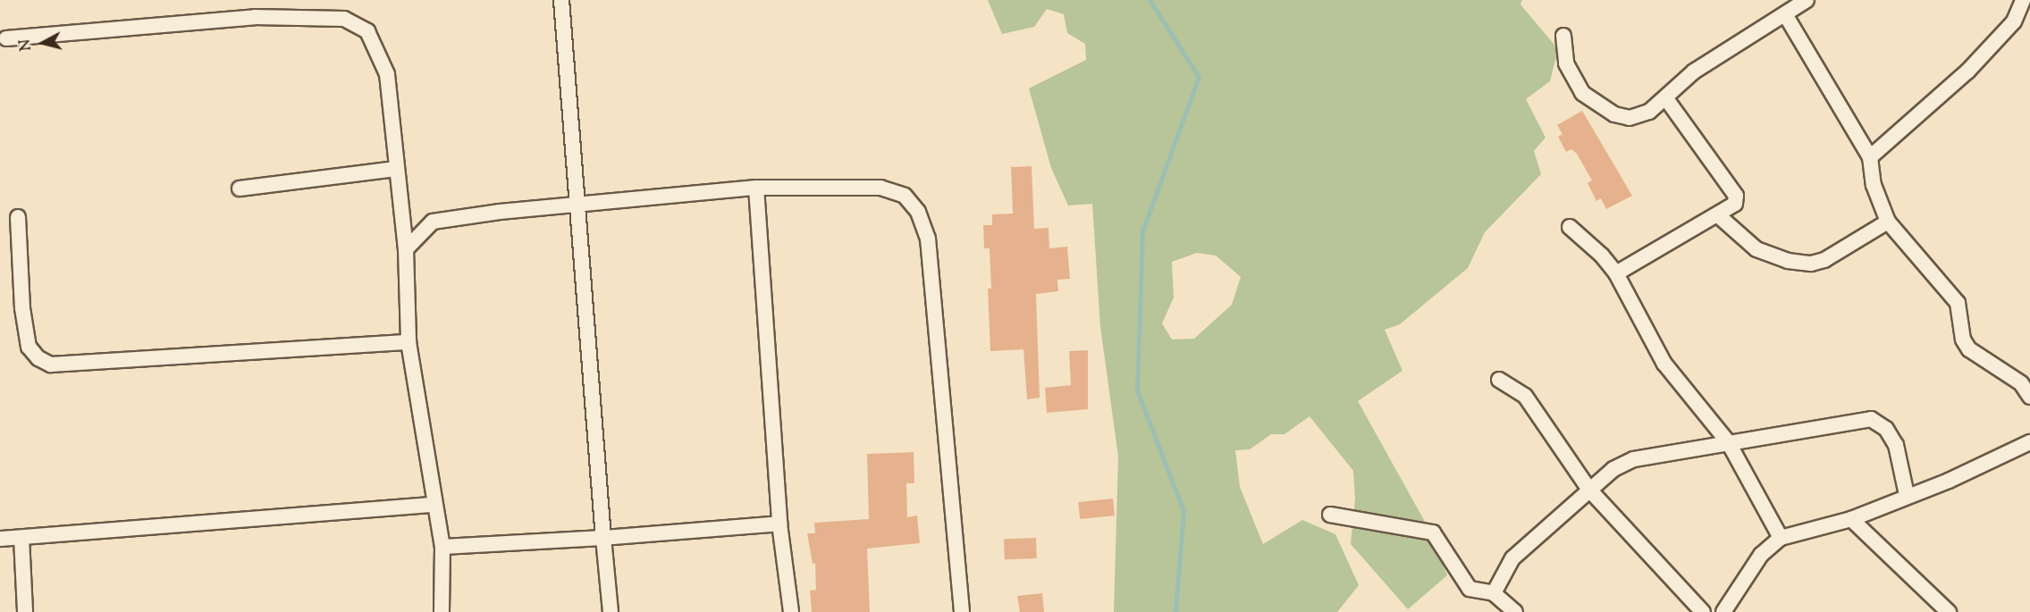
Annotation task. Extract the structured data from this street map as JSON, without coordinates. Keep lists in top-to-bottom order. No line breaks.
{"north":"left"}
